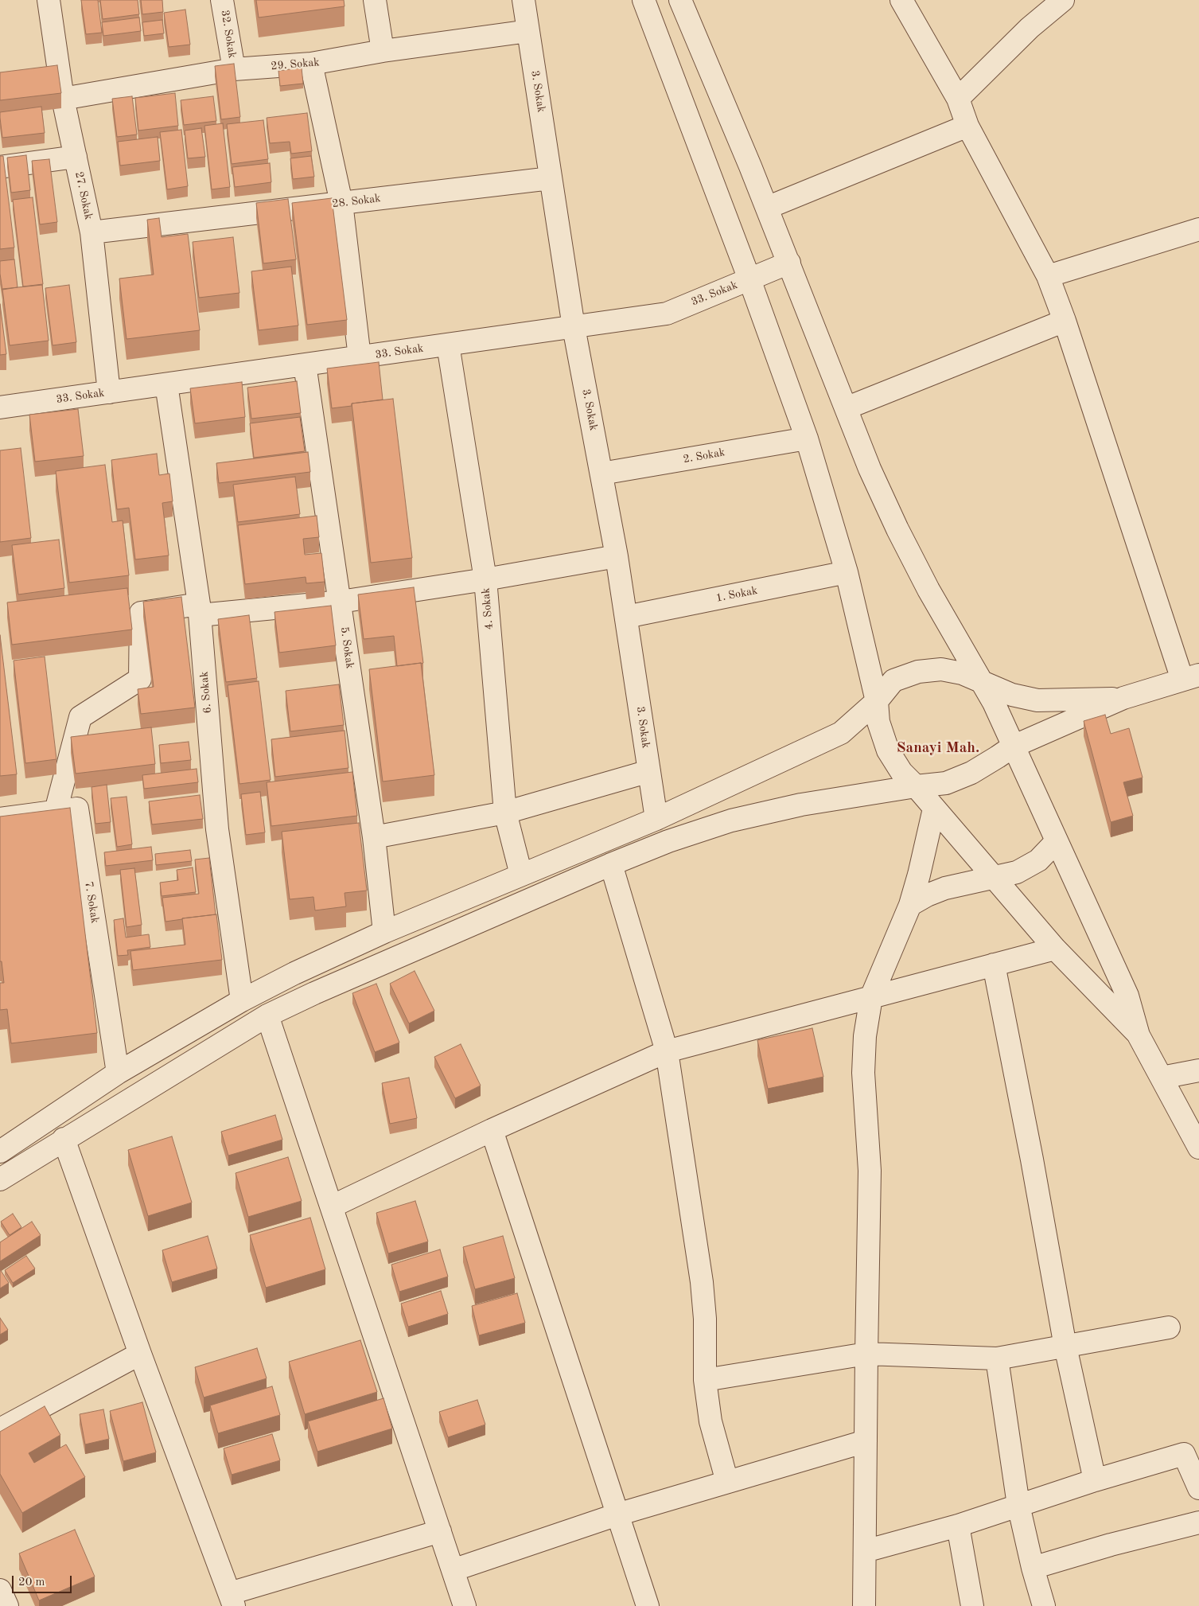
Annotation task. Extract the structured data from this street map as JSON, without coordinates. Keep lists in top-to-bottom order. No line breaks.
{"streets":{"street":["32. Sokak","29. Sokak","3. Sokak","27. Sokak","28. Sokak","33. Sokak","2. Sokak","1. Sokak","4. Sokak","5. Sokak","6. Sokak","7. Sokak"]},"crossings":[["32. Sokak","29. Sokak"],["29. Sokak","3. Sokak"],["29. Sokak","27. Sokak"],["3. Sokak","28. Sokak"],["3. Sokak","33. Sokak"],["3. Sokak","2. Sokak"],["3. Sokak","1. Sokak"],["27. Sokak","28. Sokak"],["27. Sokak","33. Sokak"],["33. Sokak","4. Sokak"],["33. Sokak","5. Sokak"],["33. Sokak","6. Sokak"]],"districts":["Sanayi Mah."],"scale_bar":"20 m"}
